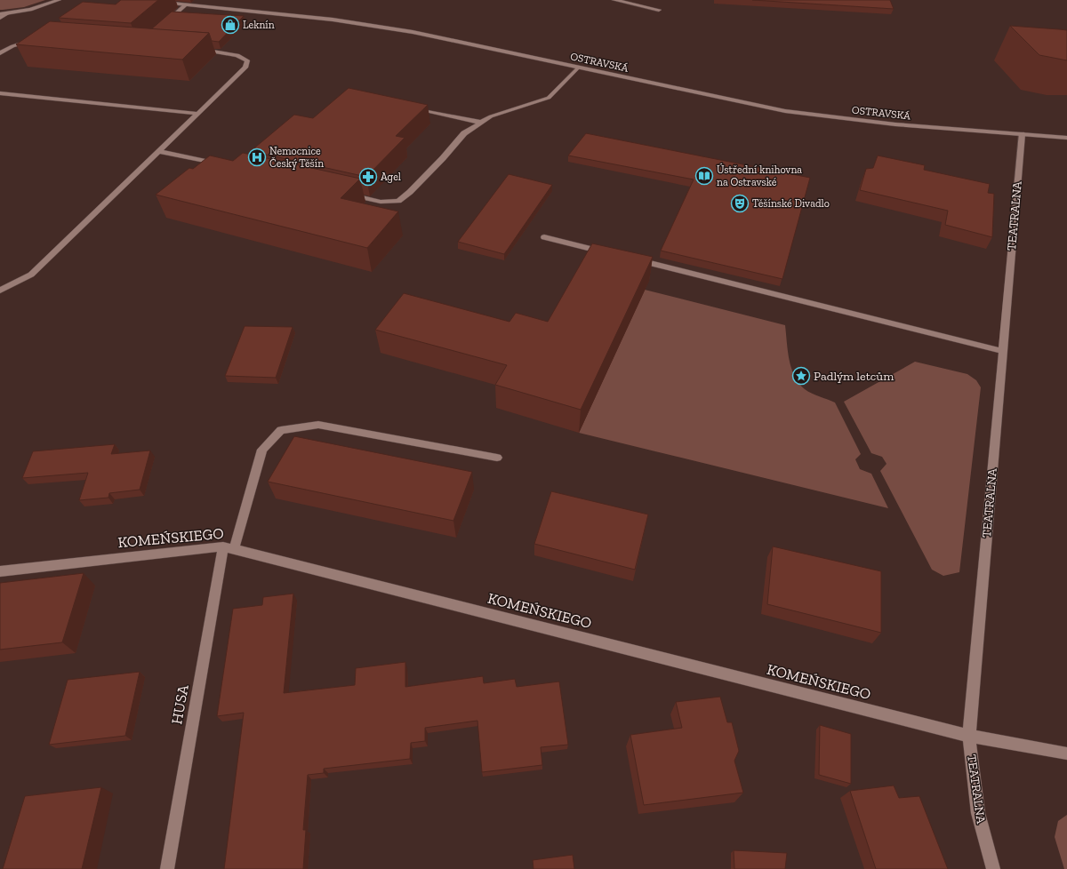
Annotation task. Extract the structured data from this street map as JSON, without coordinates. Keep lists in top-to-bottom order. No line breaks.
{"streets":{"street":["OSTRAVSKÁ","TEATRALNA","KOMEŃSKIEGO","HUSA"]},"crossings":[["OSTRAVSKÁ","TEATRALNA"],["TEATRALNA","KOMEŃSKIEGO"],["KOMEŃSKIEGO","HUSA"]],"places":{"shop":["Leknín"],"hospital":["Nemocnice Český Těšín"],"library":["Ústřední knihovna na Ostravské"],"pharmacy":["Agel"],"theatre":["Těšínské Divadlo"],"place":["Padlým letcům"]}}
